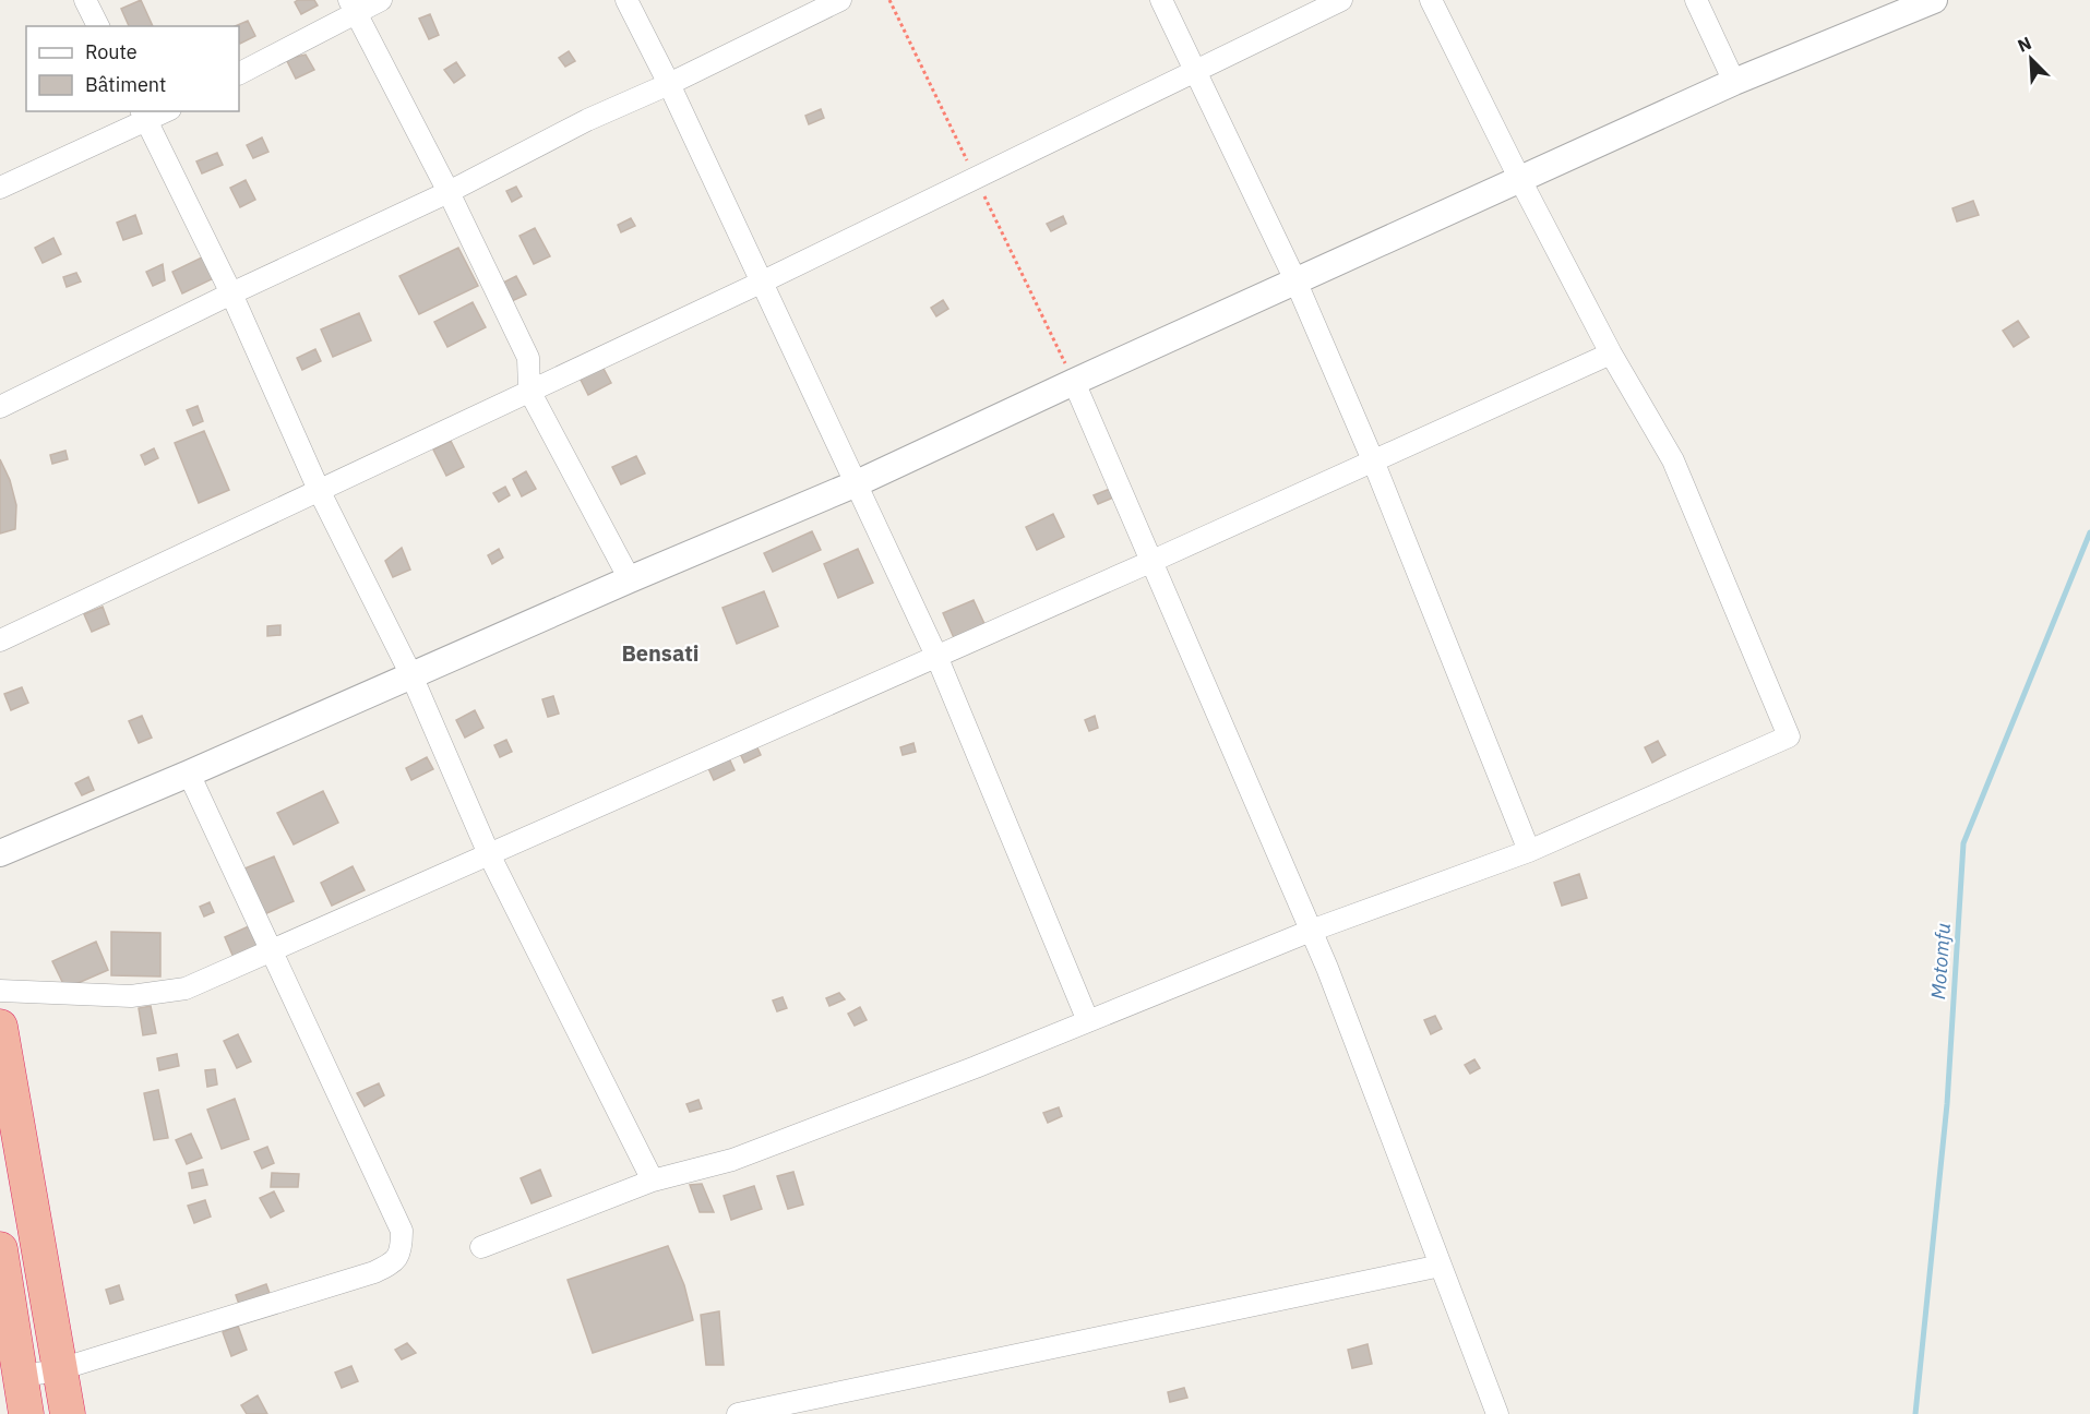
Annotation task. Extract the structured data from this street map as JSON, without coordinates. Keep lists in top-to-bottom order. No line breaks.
{"districts":["Bensati"],"water":["Motomfu"],"legend":["Route","Bâtiment"],"north":"top left"}
